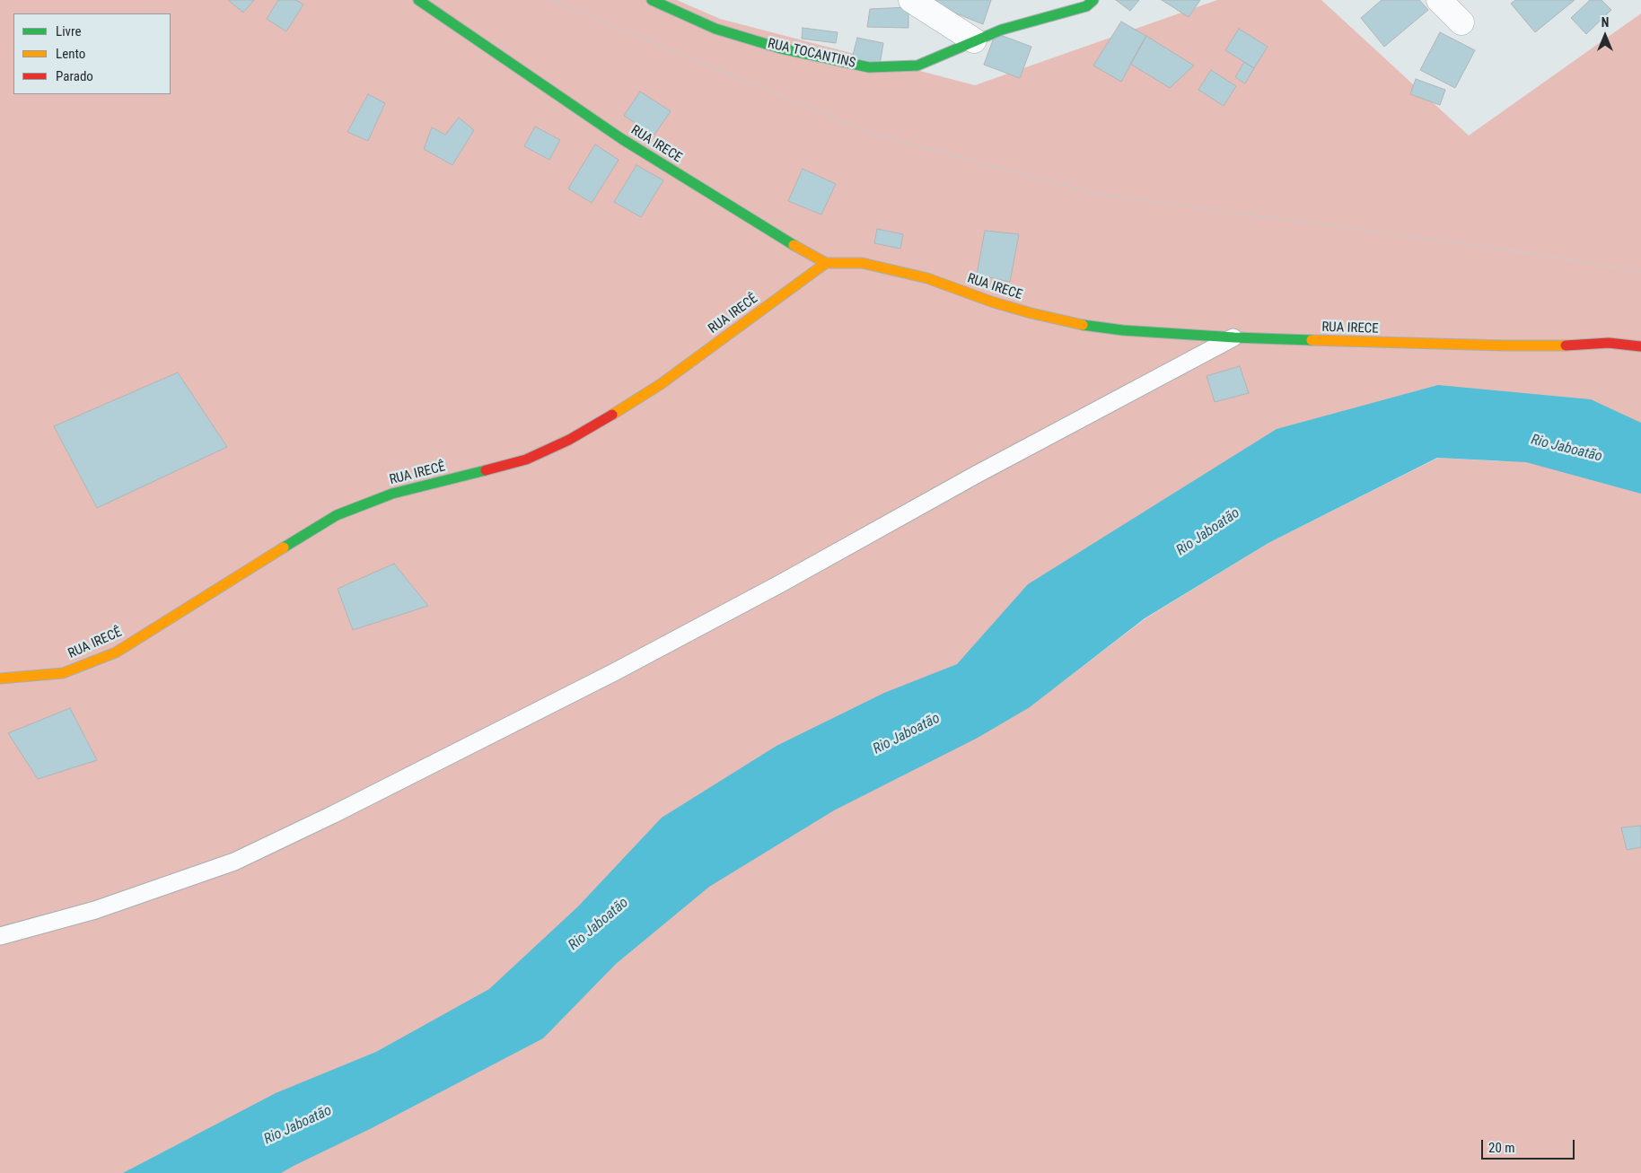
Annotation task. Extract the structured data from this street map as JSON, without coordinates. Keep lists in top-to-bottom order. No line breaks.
{"streets":{"street":["RUA TOCANTINS","RUA IRECE","RUA IRECÊ"]},"crossings":[["RUA IRECE","RUA IRECÊ"]],"water":["Rio Jaboatão"],"legend":["Livre","Lento","Parado"],"scale_bar":"20 m","north":"top"}
